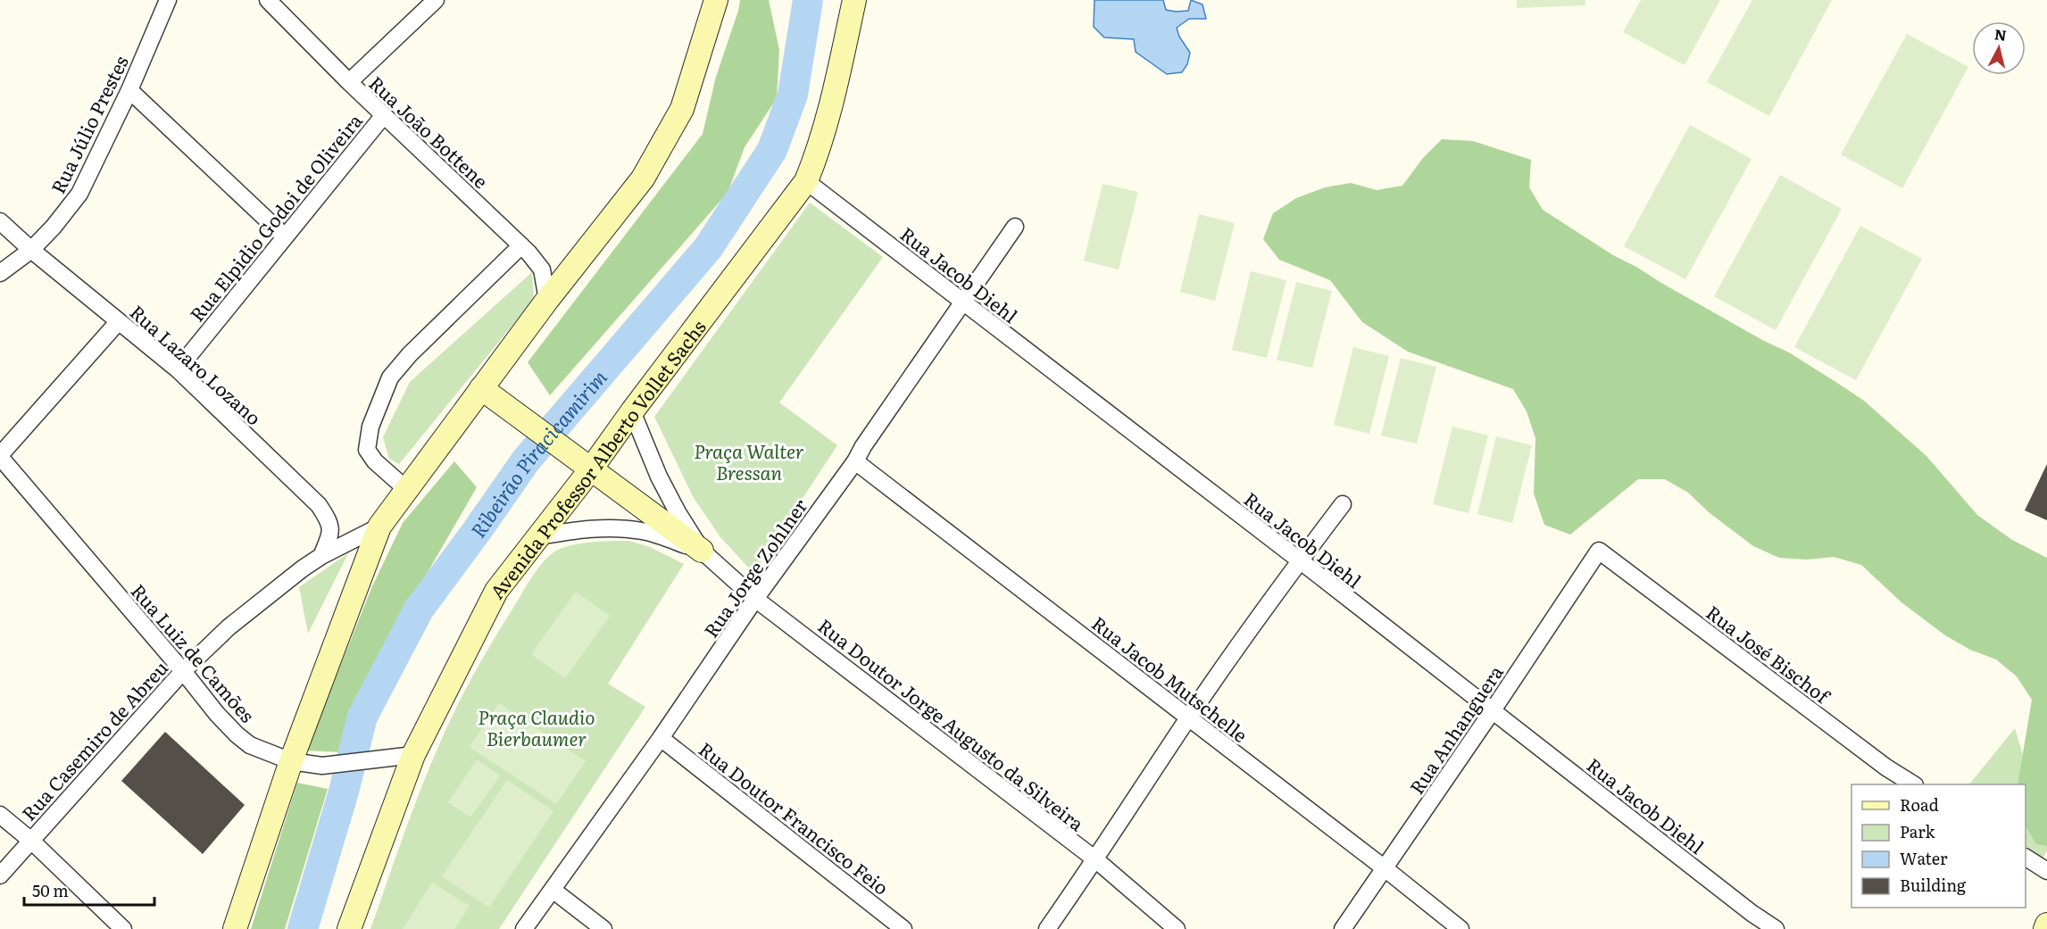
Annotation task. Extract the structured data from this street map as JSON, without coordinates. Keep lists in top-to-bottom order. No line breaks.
{"streets":{"main road":["Avenida Professor Alberto Vollet Sachs"],"street":["Rua Júlio Prestes","Rua João Bottene","Rua Elpidio Godoi de Oliveira","Rua Jacob Diehl","Rua Lazaro Lozano","Rua Jorge Zohlner","Rua Luiz de Camões","Rua José Bischof","Rua Jacob Mutschelle","Rua Doutor Jorge Augusto da Silveira","Rua Anhanguera","Rua Casemiro de Abreu","Rua Doutor Francisco Feio"]},"crossings":[["Rua Júlio Prestes","Rua Lazaro Lozano"],["Rua João Bottene","Rua Elpidio Godoi de Oliveira"],["Rua Elpidio Godoi de Oliveira","Rua Lazaro Lozano"],["Rua Jacob Diehl","Avenida Professor Alberto Vollet Sachs"],["Rua Jacob Diehl","Rua Jorge Zohlner"],["Rua Jacob Diehl","Rua Anhanguera"],["Rua Lazaro Lozano","Rua Casemiro de Abreu"],["Avenida Professor Alberto Vollet Sachs","Rua Luiz de Camões"],["Avenida Professor Alberto Vollet Sachs","Rua Doutor Jorge Augusto da Silveira"],["Rua Jorge Zohlner","Rua Jacob Mutschelle"],["Rua Jorge Zohlner","Rua Doutor Jorge Augusto da Silveira"],["Rua Jorge Zohlner","Rua Doutor Francisco Feio"],["Rua Luiz de Camões","Rua Casemiro de Abreu"],["Rua José Bischof","Rua Anhanguera"],["Rua Jacob Mutschelle","Rua Anhanguera"]],"water":["Ribeirão Piracicamirim"],"parks":["Praça Walter Bressan","Praça Claudio Bierbaumer"],"legend":["Road","Park","Water","Building"],"scale_bar":"50 m","north":"top"}
